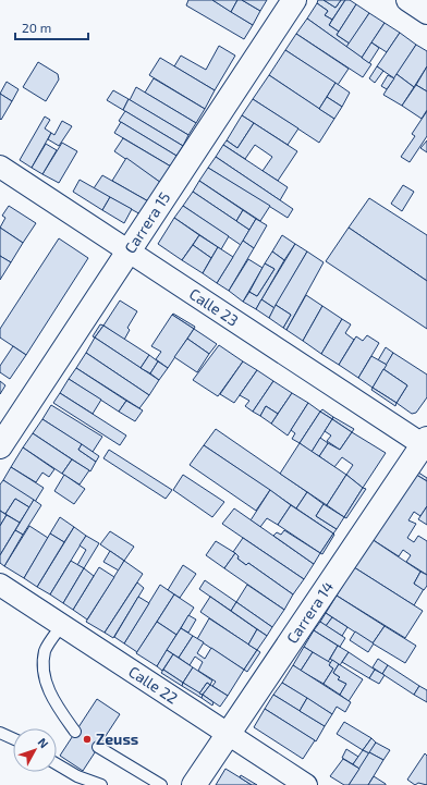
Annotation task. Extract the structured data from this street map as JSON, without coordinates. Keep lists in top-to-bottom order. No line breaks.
{"streets":{"main road":["Carrera 15","Carrera 14"],"street":["Calle 23","Calle 22"]},"crossings":[["Carrera 15","Calle 23"],["Calle 23","Carrera 14"],["Carrera 14","Calle 22"]],"places":["Zeuss"],"scale_bar":"20 m","north":"top right"}
